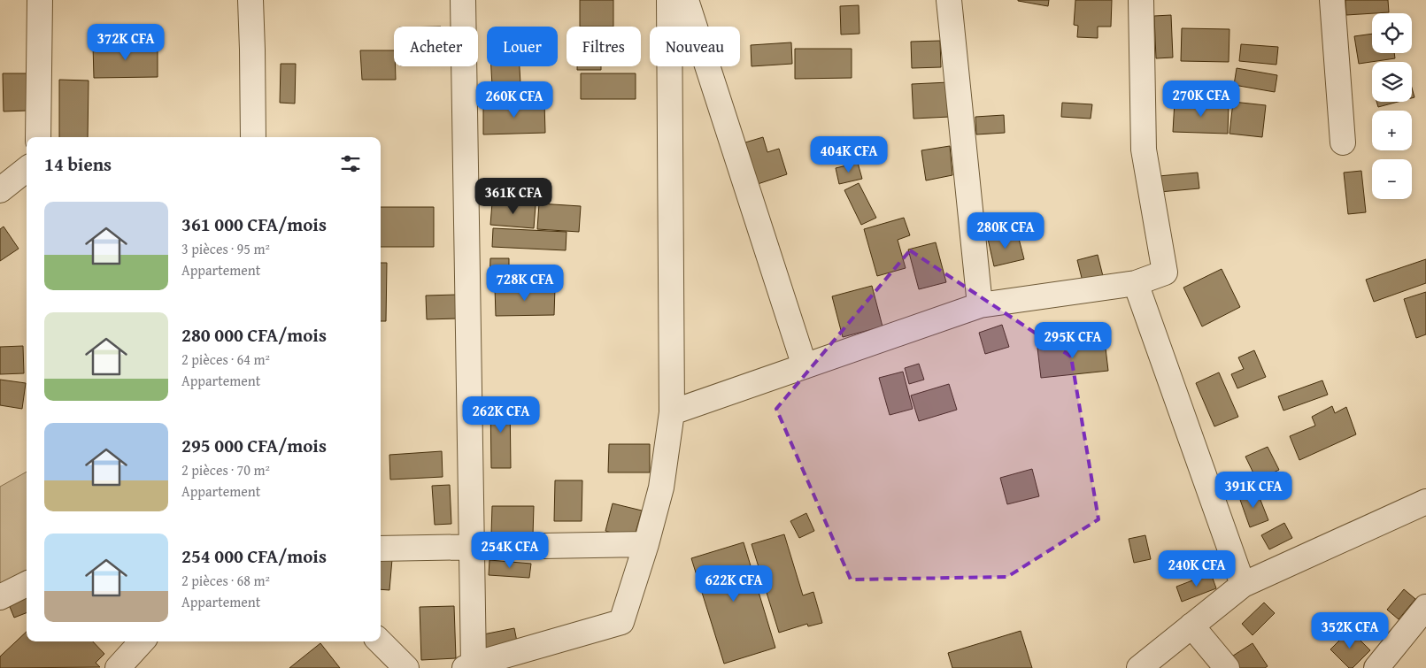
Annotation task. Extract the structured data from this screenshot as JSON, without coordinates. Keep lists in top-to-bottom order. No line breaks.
{"page":{"map_buttons":["+","−"],"price":["372K CFA","270K CFA","260K CFA","404K CFA","361K CFA","280K CFA","728K CFA","295K CFA","262K CFA","391K CFA","254K CFA","240K CFA","622K CFA","352K CFA"],"chip":["Acheter","Louer","Filtres","Nouveau"],"heading":"14 biens","list":[{"name":"361 000 CFA/mois","note":"3 pièces · 95 m² · Appartement"},{"name":"280 000 CFA/mois","note":"2 pièces · 64 m² · Appartement"},{"name":"295 000 CFA/mois","note":"2 pièces · 70 m² · Appartement"},{"name":"254 000 CFA/mois","note":"2 pièces · 68 m² · Appartement"}]}}
